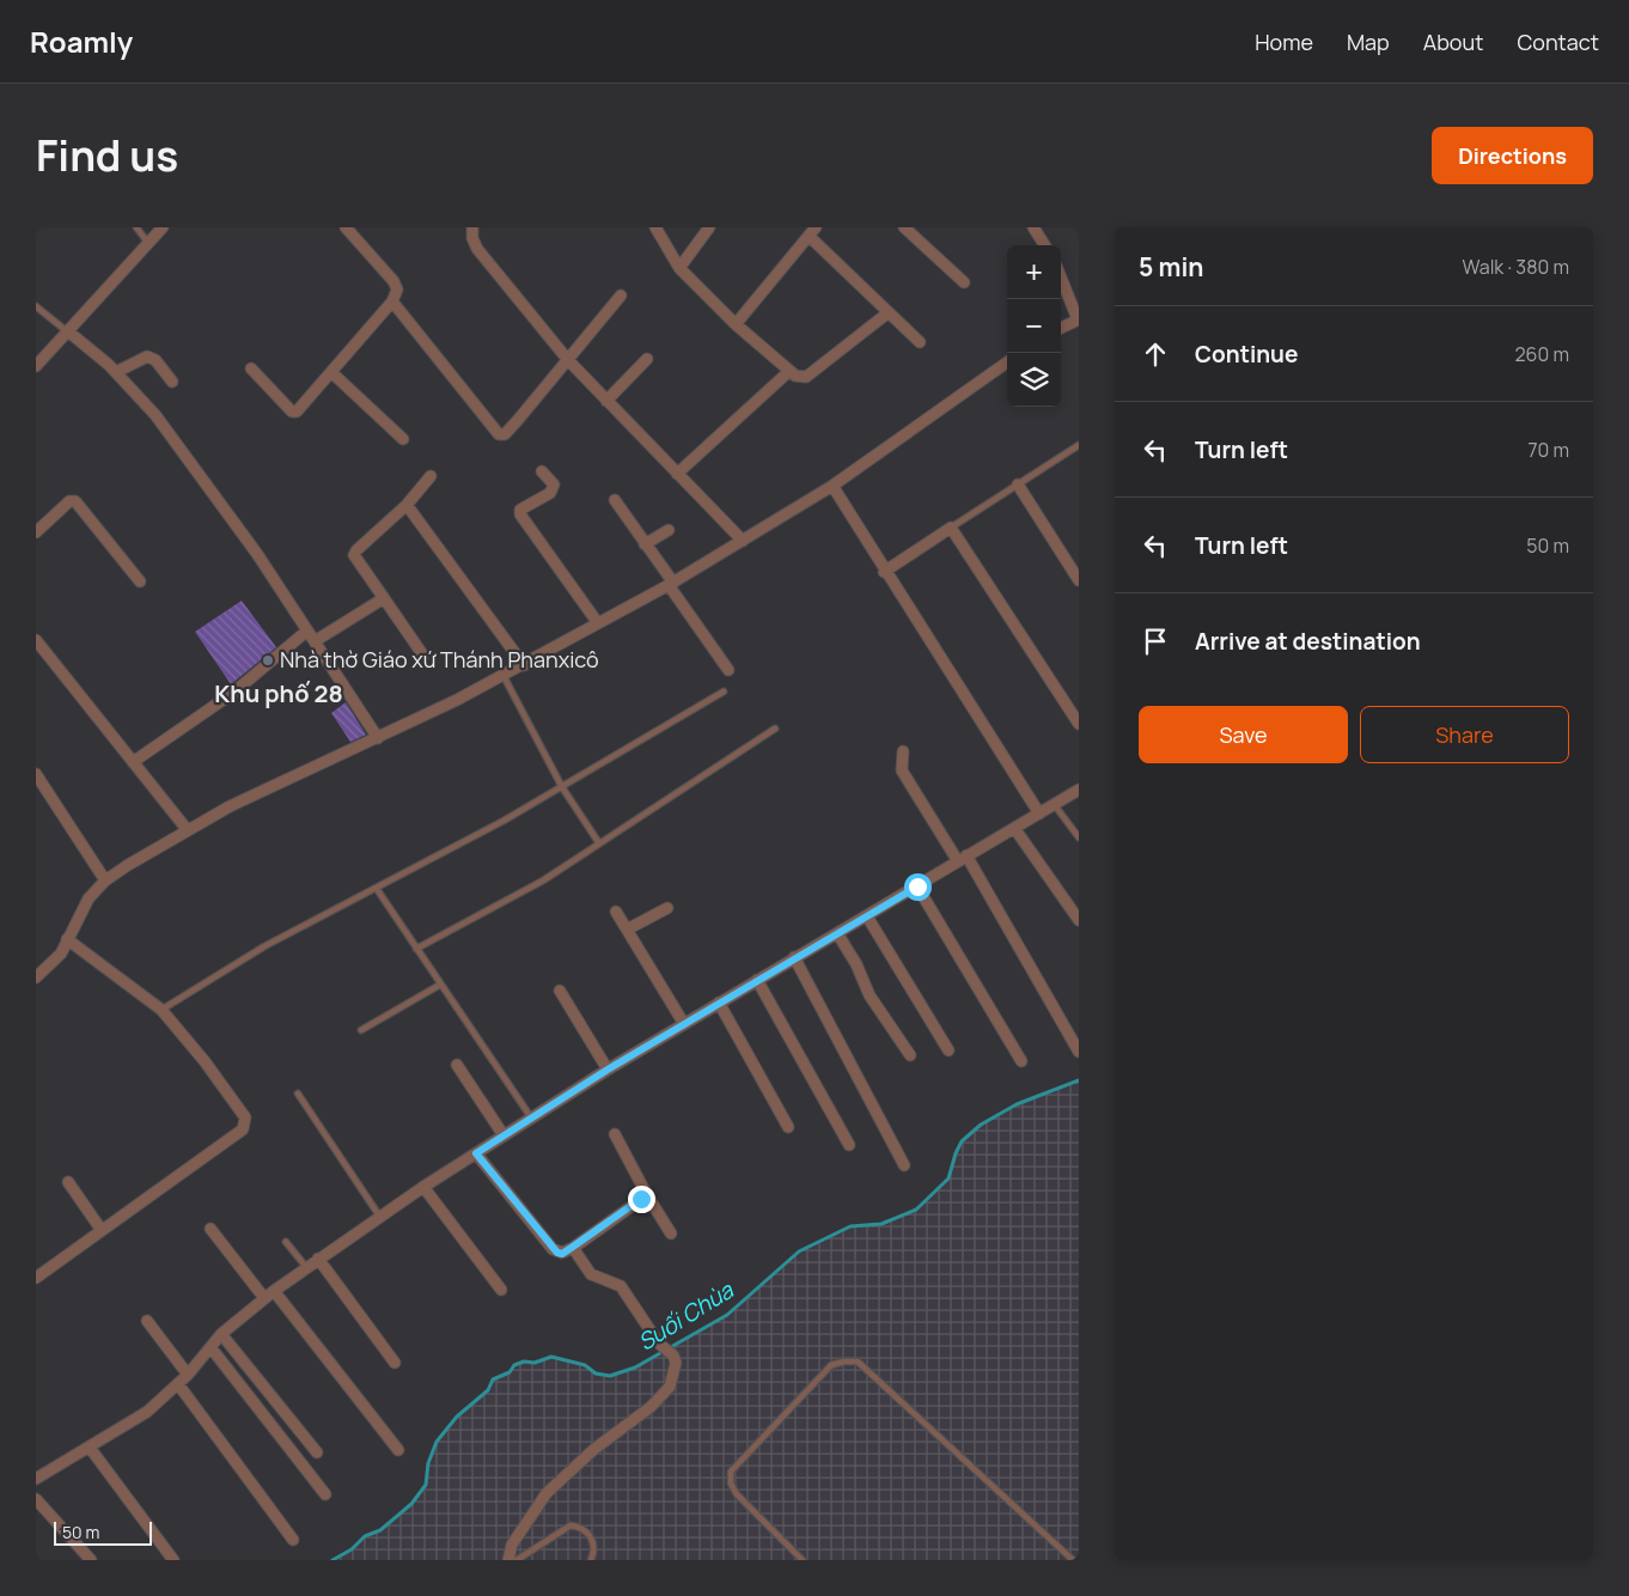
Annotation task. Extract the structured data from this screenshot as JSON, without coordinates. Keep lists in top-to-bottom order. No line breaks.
{"districts":["Khu phố 28"],"water":["Suối Chùa"],"places":["Nhà thờ Giáo xứ Thánh Phanxicô"],"scale_bar":"50 m","page":{"header":"Roamly","nav":["Home","Map","About","Contact"],"title":"Find us","buttons":["Directions",["Save","Share"]],"heading":["5 min","Walk · 380 m"],"map_buttons":["+","−"],"list":[["Continue","260 m"],["Turn left","70 m"],["Turn left","50 m"],"Arrive at destination"],"scale":"50 m"}}
